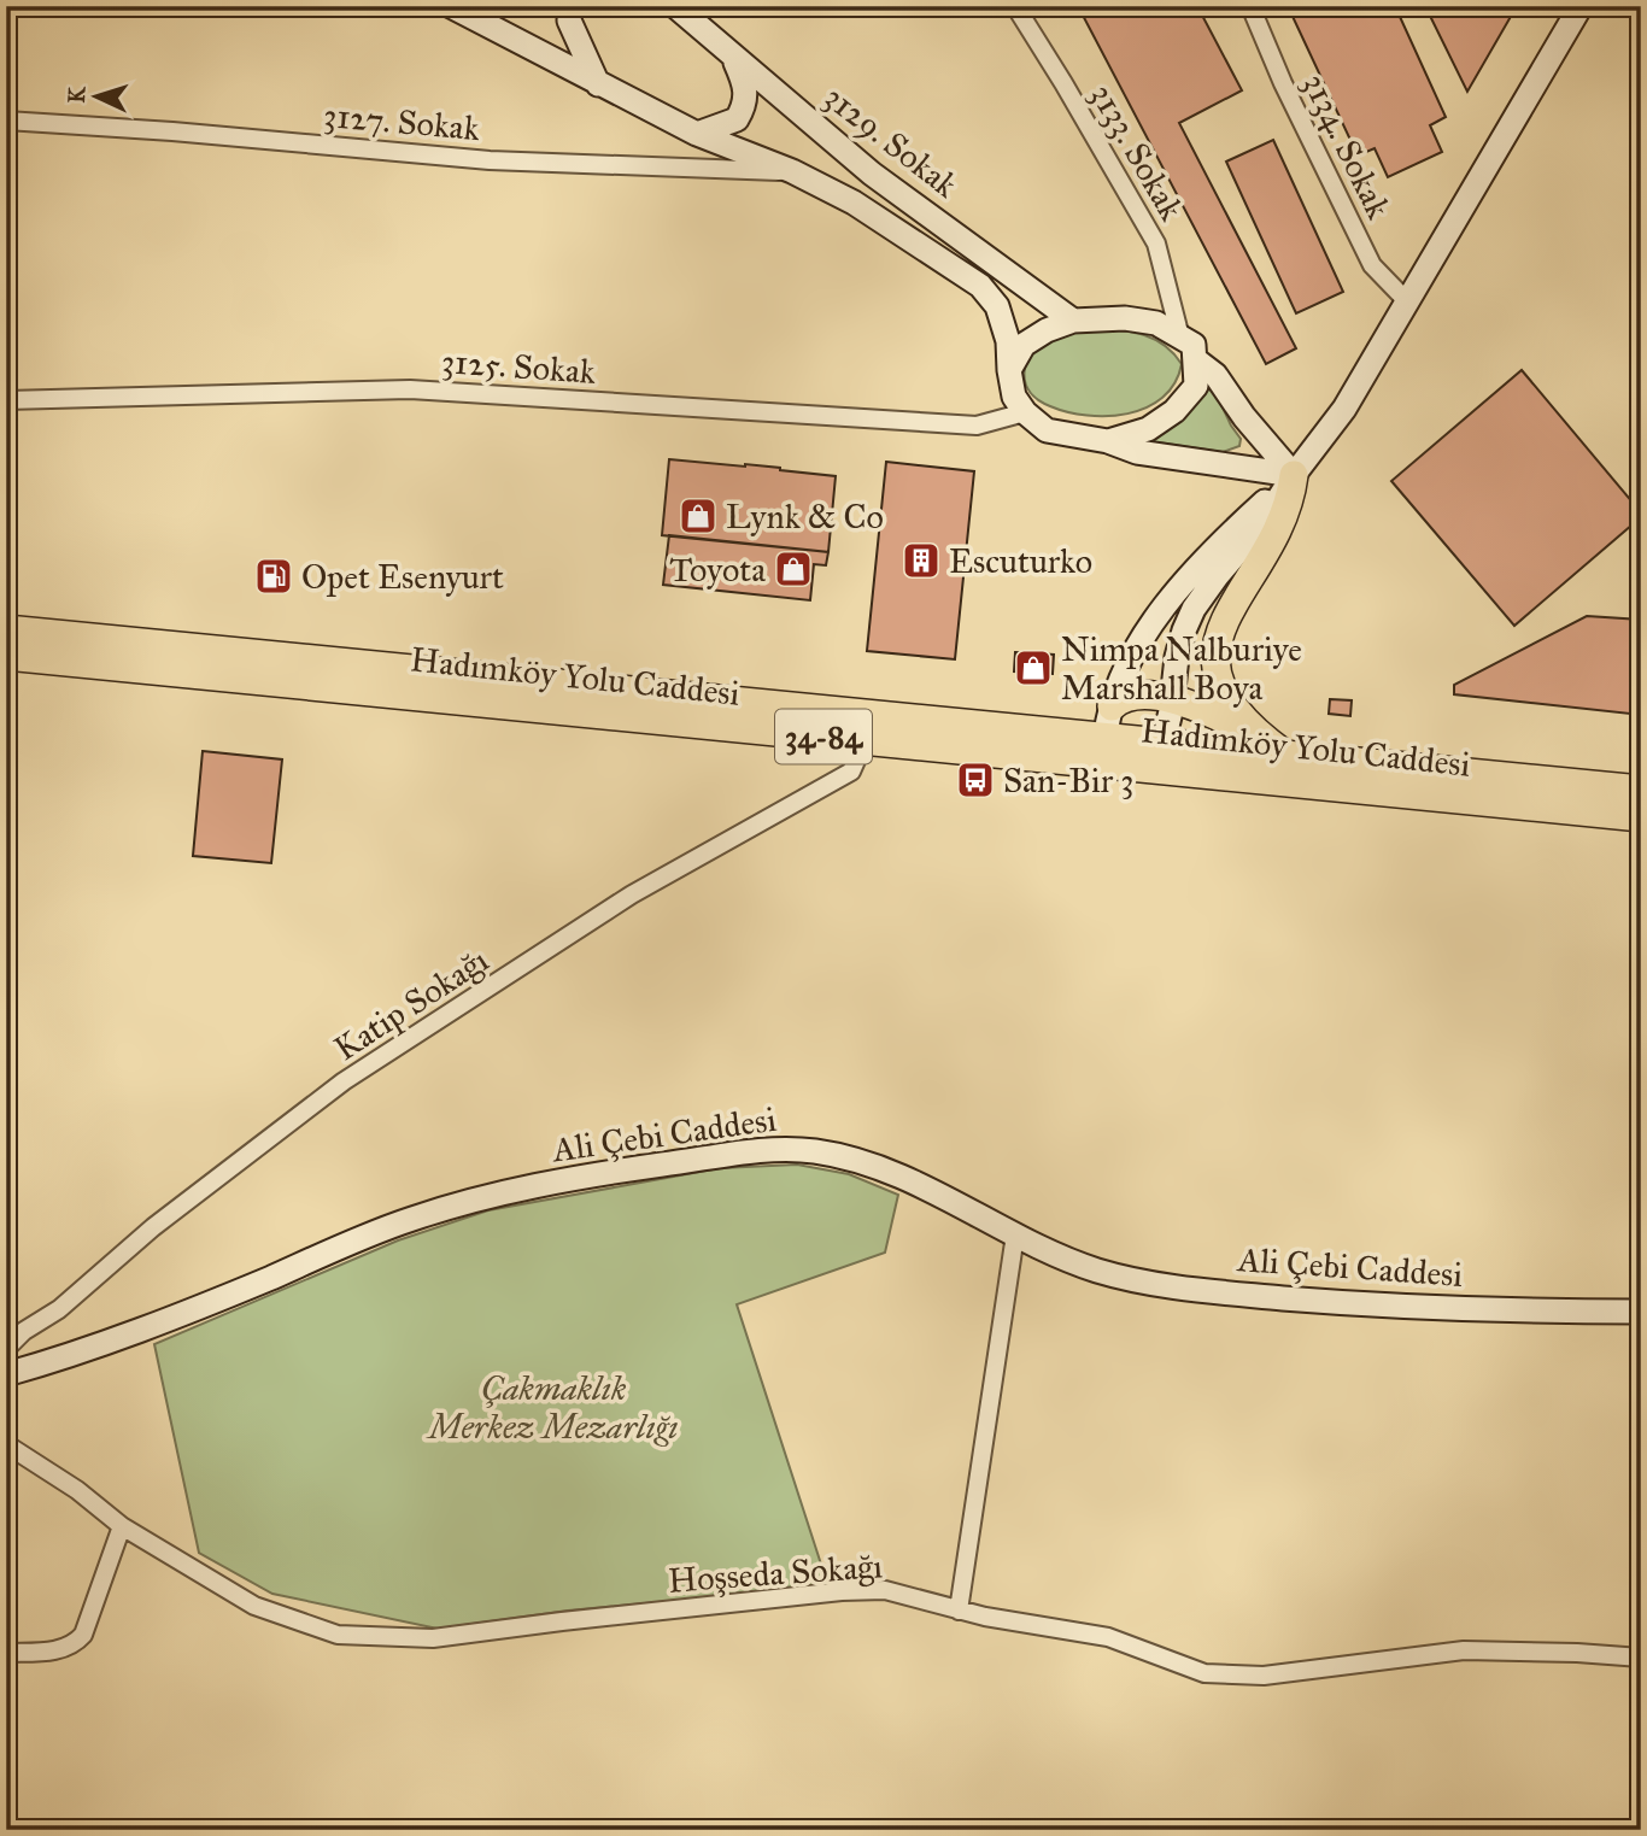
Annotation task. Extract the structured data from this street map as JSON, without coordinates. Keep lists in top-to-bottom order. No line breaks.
{"streets":{"main road":["Hadımköy Yolu Caddesi","34-84"],"street":["3127. Sokak","3129. Sokak","3134. Sokak","3133. Sokak","3125. Sokak","Katip Sokağı","Ali Çebi Caddesi","Hoşseda Sokağı"]},"crossings":[["3129. Sokak","3133. Sokak"],["3129. Sokak","3125. Sokak"],["3133. Sokak","3125. Sokak"],["Hadımköy Yolu Caddesi","Katip Sokağı"]],"parks":["Çakmaklık Merkez Mezarlığı"],"places":{"shop":["Lynk & Co","Toyota","Nimpa Nalburiye Marshall Boya"],"building":["Escuturko"],"fuel station":["Opet Esenyurt"],"bus stop":["San-Bir 3"]},"north":"left"}
